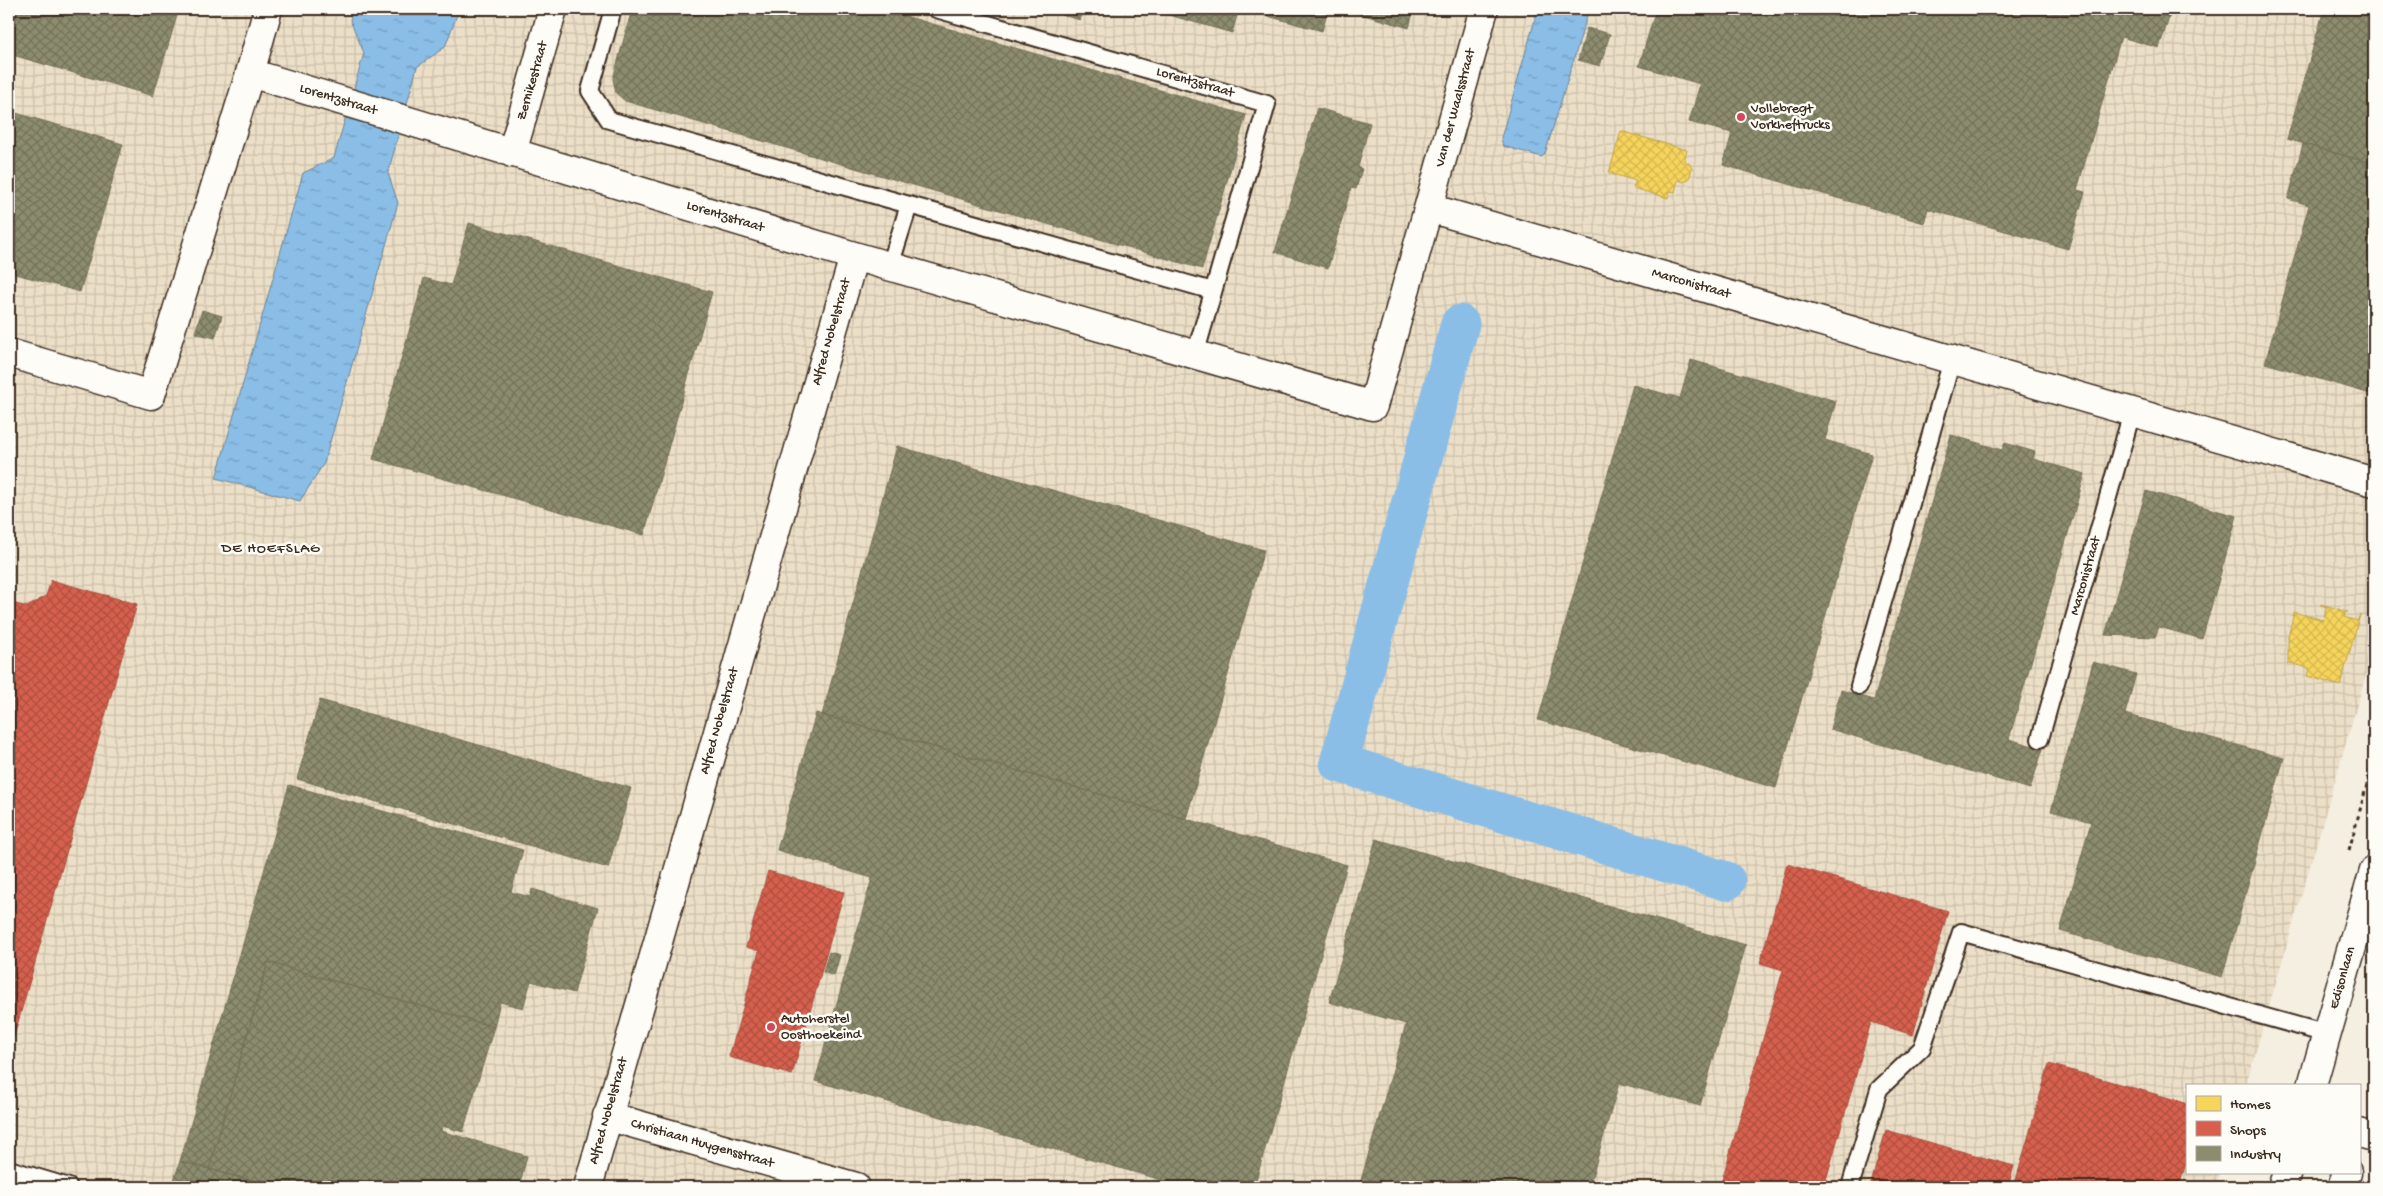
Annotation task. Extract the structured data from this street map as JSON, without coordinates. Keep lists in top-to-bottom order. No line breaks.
{"streets":{"street":["Zernikestraat","Lorentzstraat","Van der Waalsstraat","Marconistraat","Alfred Nobelstraat","Edisonlaan","Christiaan Huygensstraat"]},"crossings":[["Zernikestraat","Lorentzstraat"],["Lorentzstraat","Van der Waalsstraat"],["Lorentzstraat","Marconistraat"],["Lorentzstraat","Alfred Nobelstraat"],["Van der Waalsstraat","Marconistraat"],["Alfred Nobelstraat","Christiaan Huygensstraat"]],"districts":["DE HOEFSLAG"],"places":["Vollebregt Vorkheftrucks","Autoherstel Oosthoekeind"],"legend":["Homes","Shops","Industry"]}
